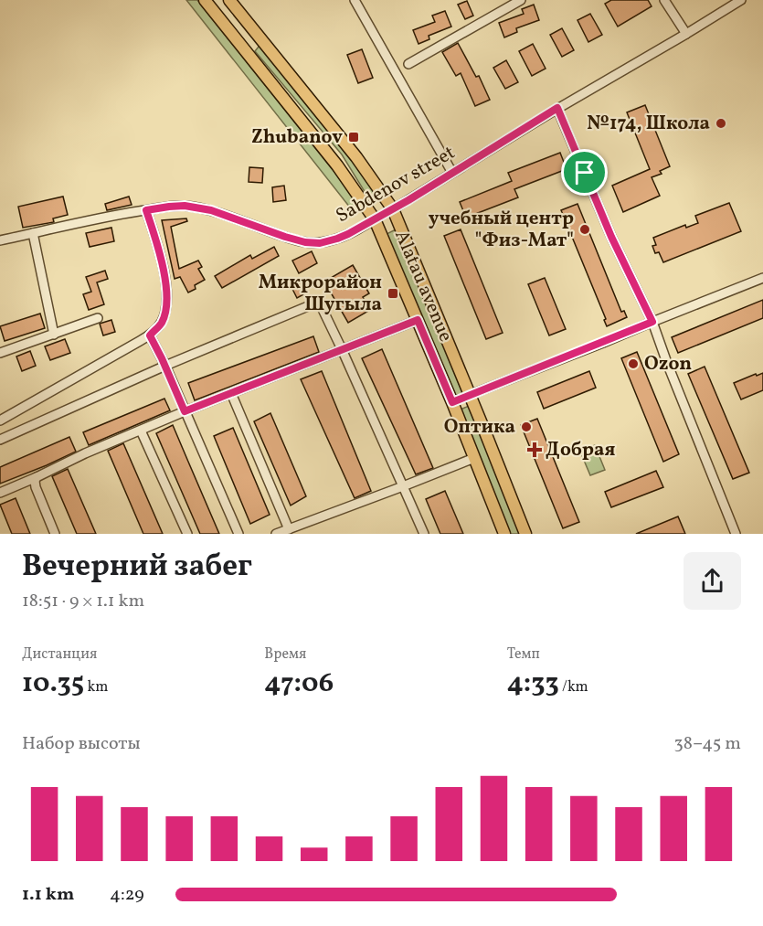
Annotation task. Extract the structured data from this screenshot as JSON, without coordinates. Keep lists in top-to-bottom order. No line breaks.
{"streets":{"main road":["Sabdenov street","Alatau avenue"]},"crossings":[["Sabdenov street","Alatau avenue"]],"places":{"other":["№174, Школа","учебный центр \"Физ-Мат\"","Ozon","Оптика"],"transit":["Zhubanov","Микрорайон Шугыла"],"health":["Добрая"]},"page":{"heading":["Вечерний забег","18:51 · 9 × 1.1 km"],"stats":[["Дистанция","10.35 km"],["Время","47:06"],["Темп","4:33 /km"]],"chart":["Набор высоты","38–45 m"],"list":[{"name":"1.1 km","note":"4:29"}]}}
